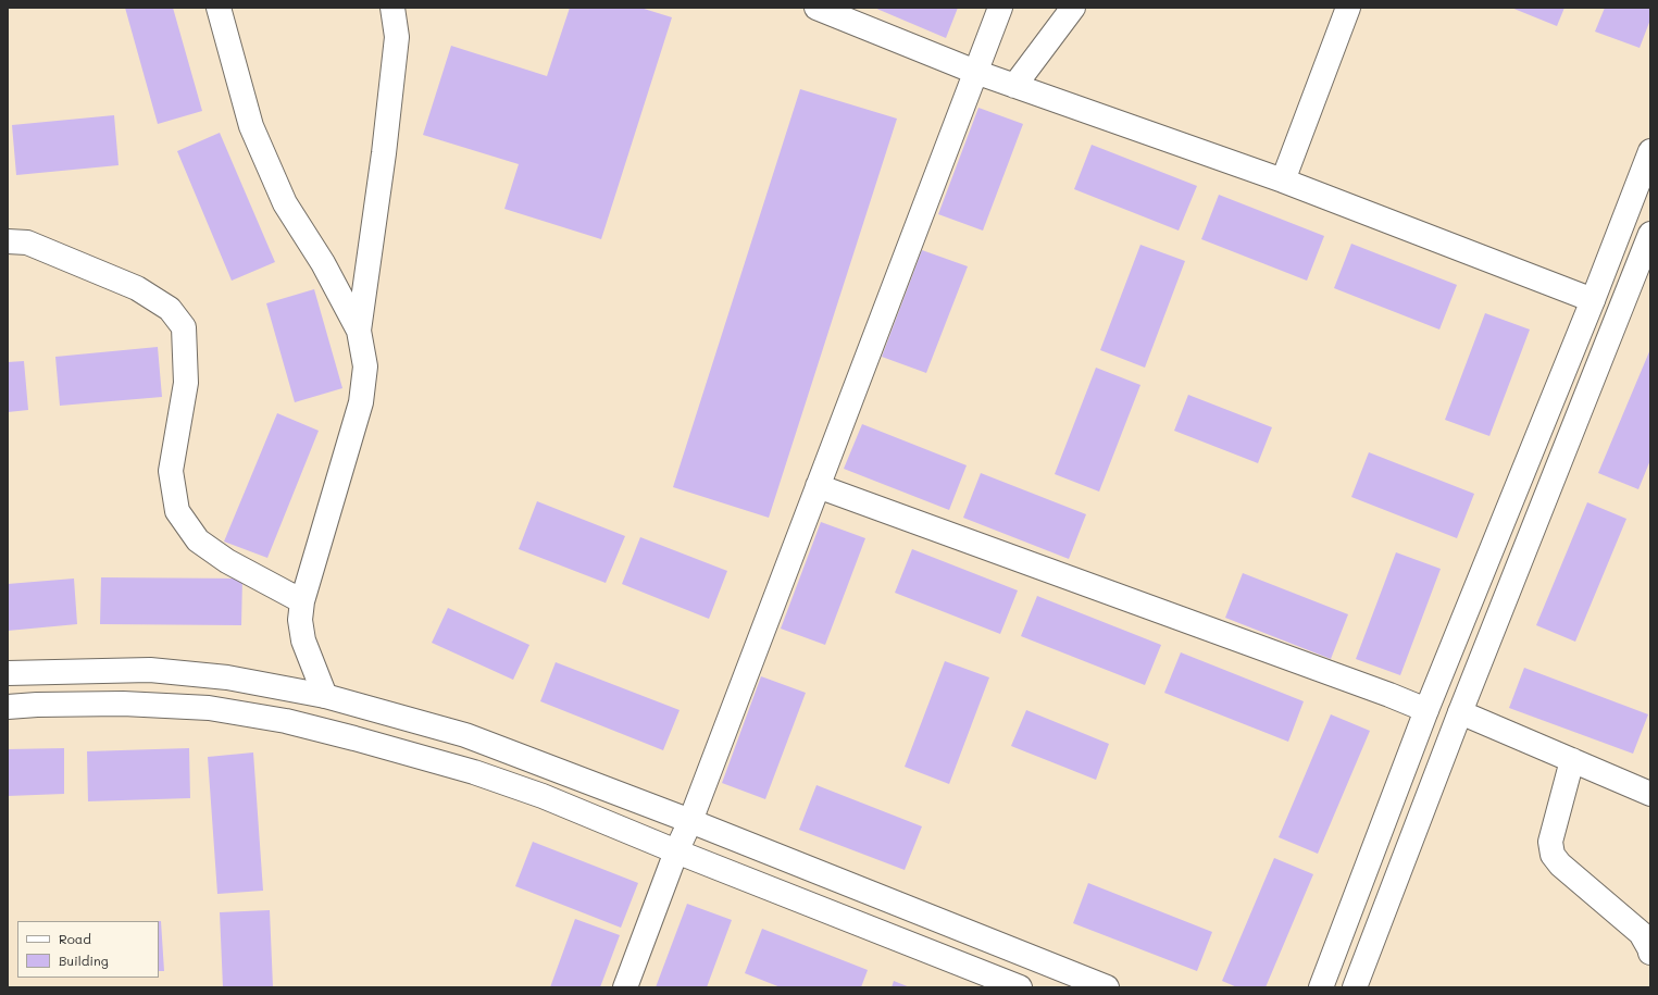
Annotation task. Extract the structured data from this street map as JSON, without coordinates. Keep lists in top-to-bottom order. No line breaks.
{"legend":["Road","Building"]}
